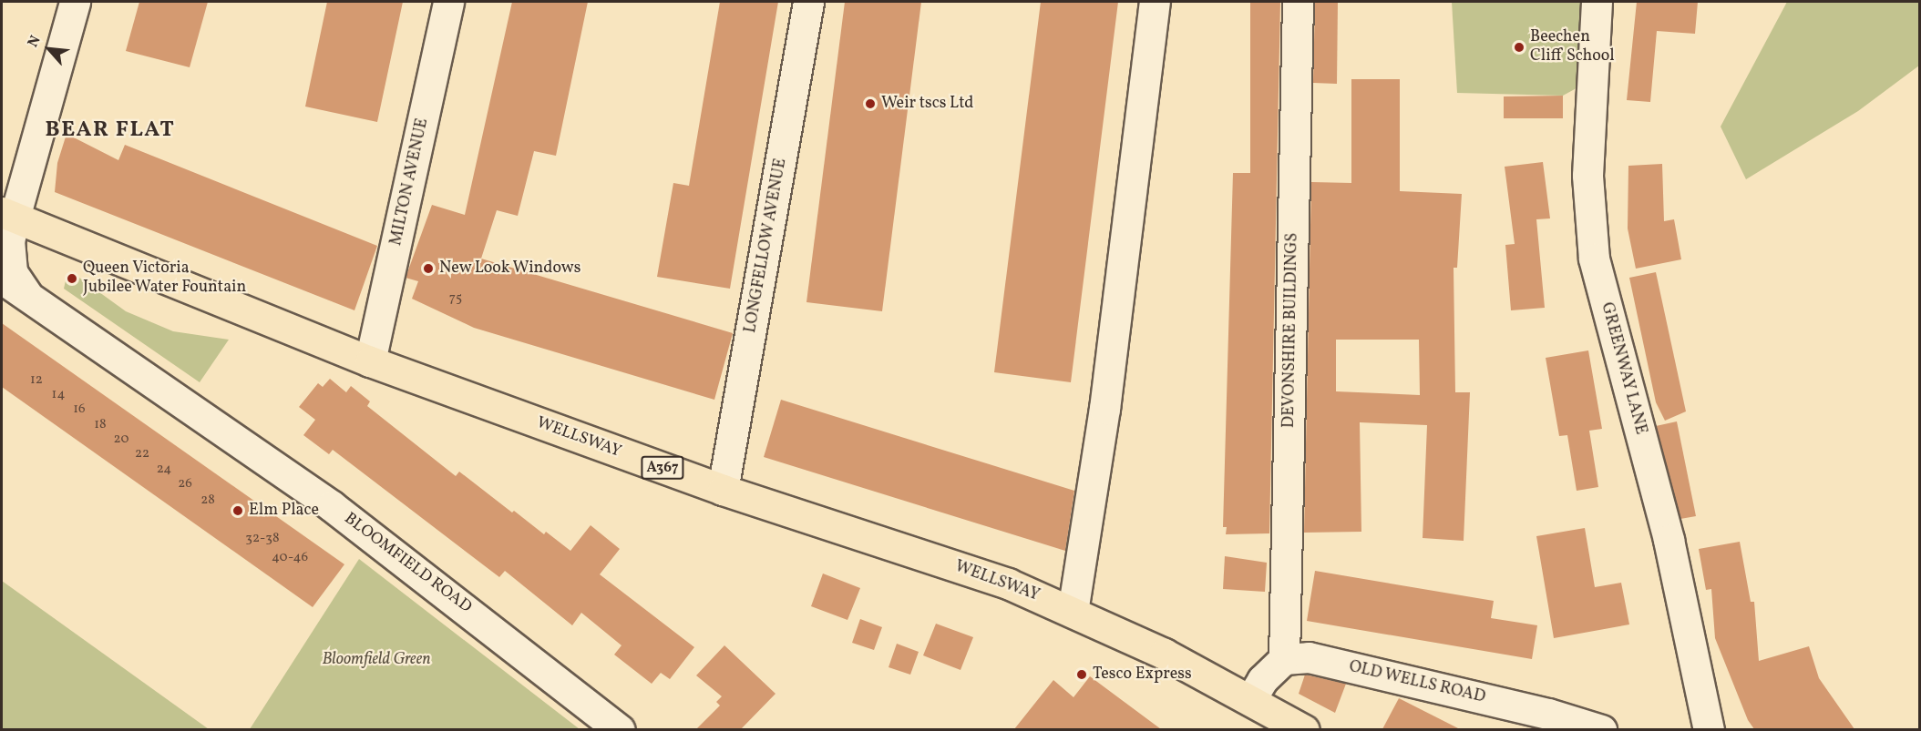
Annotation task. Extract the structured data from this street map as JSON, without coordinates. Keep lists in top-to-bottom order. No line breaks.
{"streets":{"main road":["WELLSWAY","A367"],"street":["MILTON AVENUE","LONGFELLOW AVENUE","DEVONSHIRE BUILDINGS","GREENWAY LANE","BLOOMFIELD ROAD","OLD WELLS ROAD"]},"crossings":[["MILTON AVENUE","WELLSWAY"],["LONGFELLOW AVENUE","WELLSWAY"],["DEVONSHIRE BUILDINGS","OLD WELLS ROAD"],["WELLSWAY","BLOOMFIELD ROAD"]],"districts":["BEAR FLAT"],"parks":["Bloomfield Green"],"places":["Beechen Cliff School","Weir tscs Ltd","New Look Windows","Queen Victoria Jubilee Water Fountain","Elm Place","Tesco Express"],"house_numbers":["75","12","14","16","18","20","22","24","26","28","32-38","40-46"],"north":"top left"}
